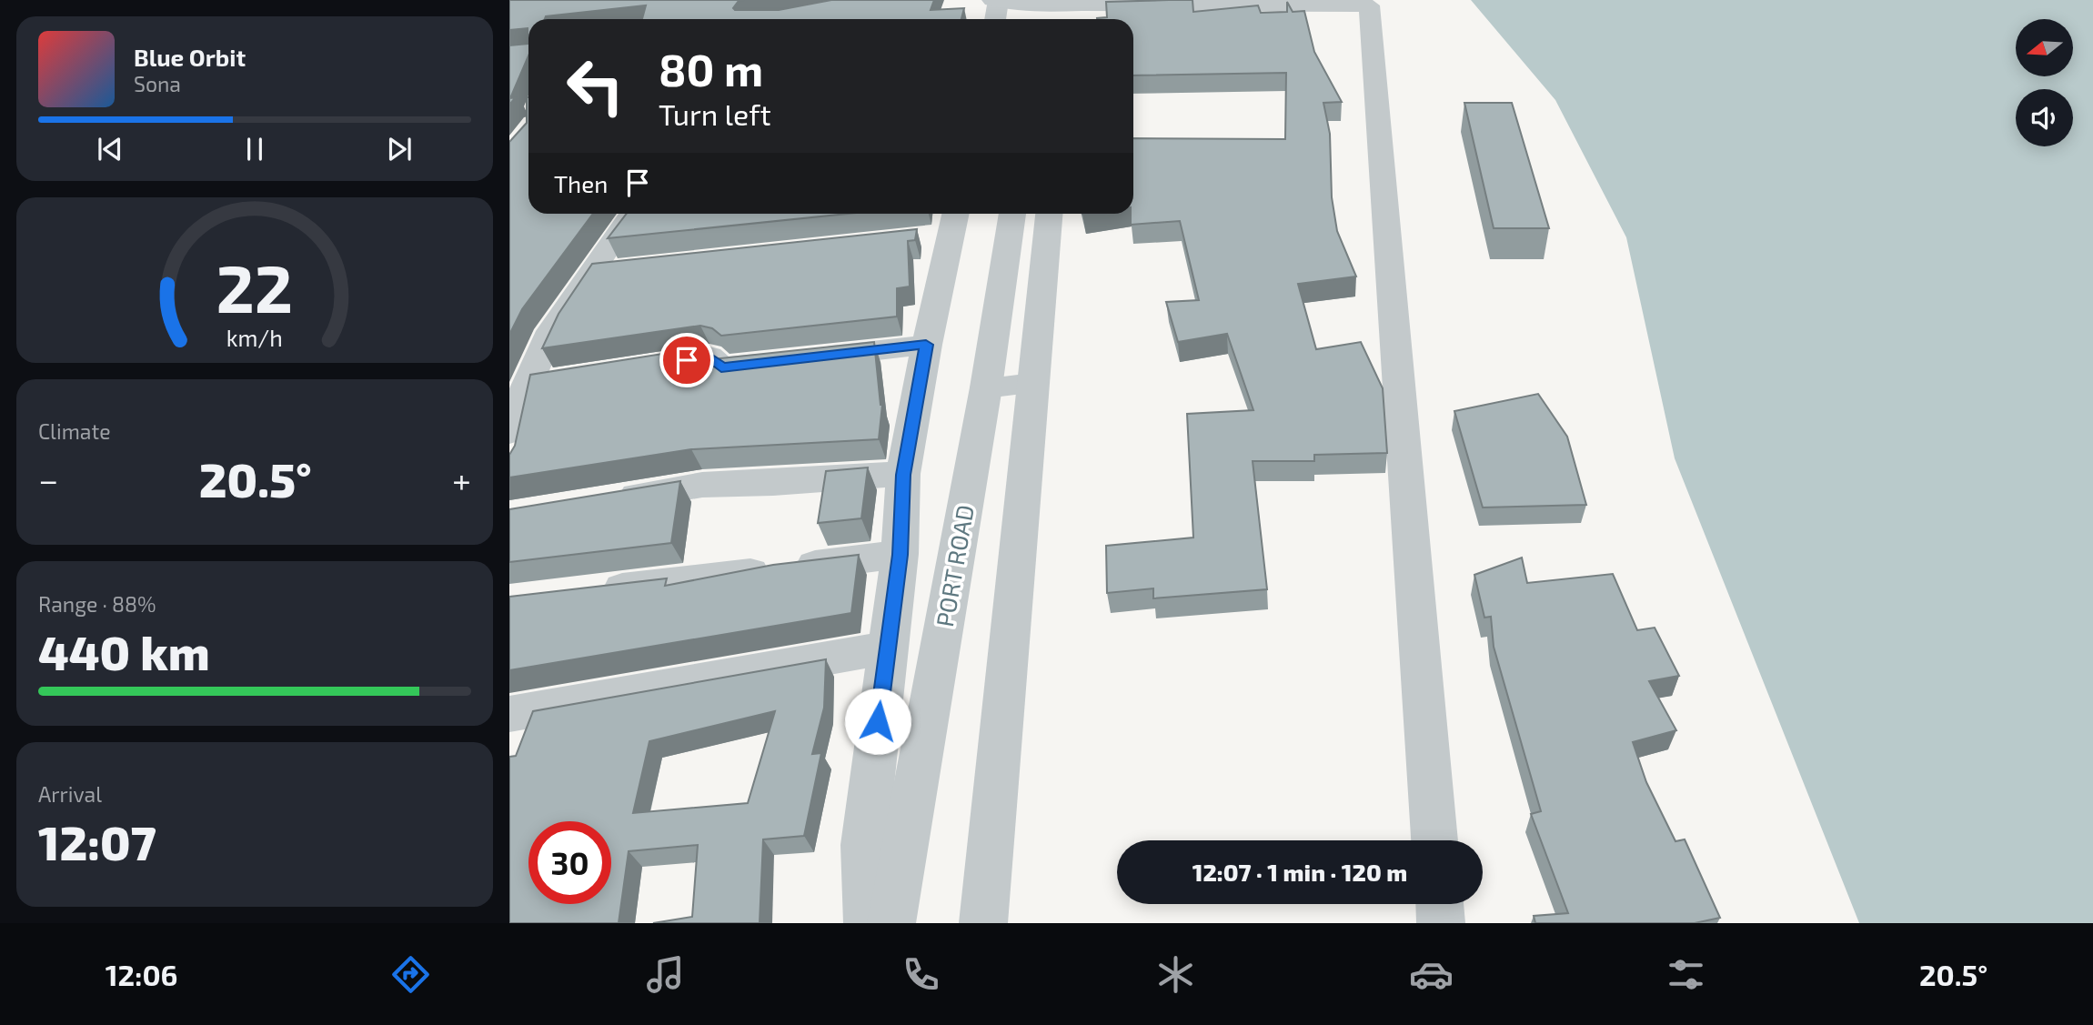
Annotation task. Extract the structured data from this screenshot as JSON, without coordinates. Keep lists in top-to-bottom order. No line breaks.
{"streets":{"street":["PORT ROAD"]},"north":"left","page":{"turn":["80 m","Turn left"],"song":["Blue Orbit","Sona"],"then":"Then","tile":["Climate",["Range · 88%","440 km"],["Arrival","12:07"]],"heat":["−","20.5°","+"],"limit":"30","trip":"12:07 · 1 min · 120 m","tabs":["12:06","20.5°"],"gauge":["22","km/h"]}}
